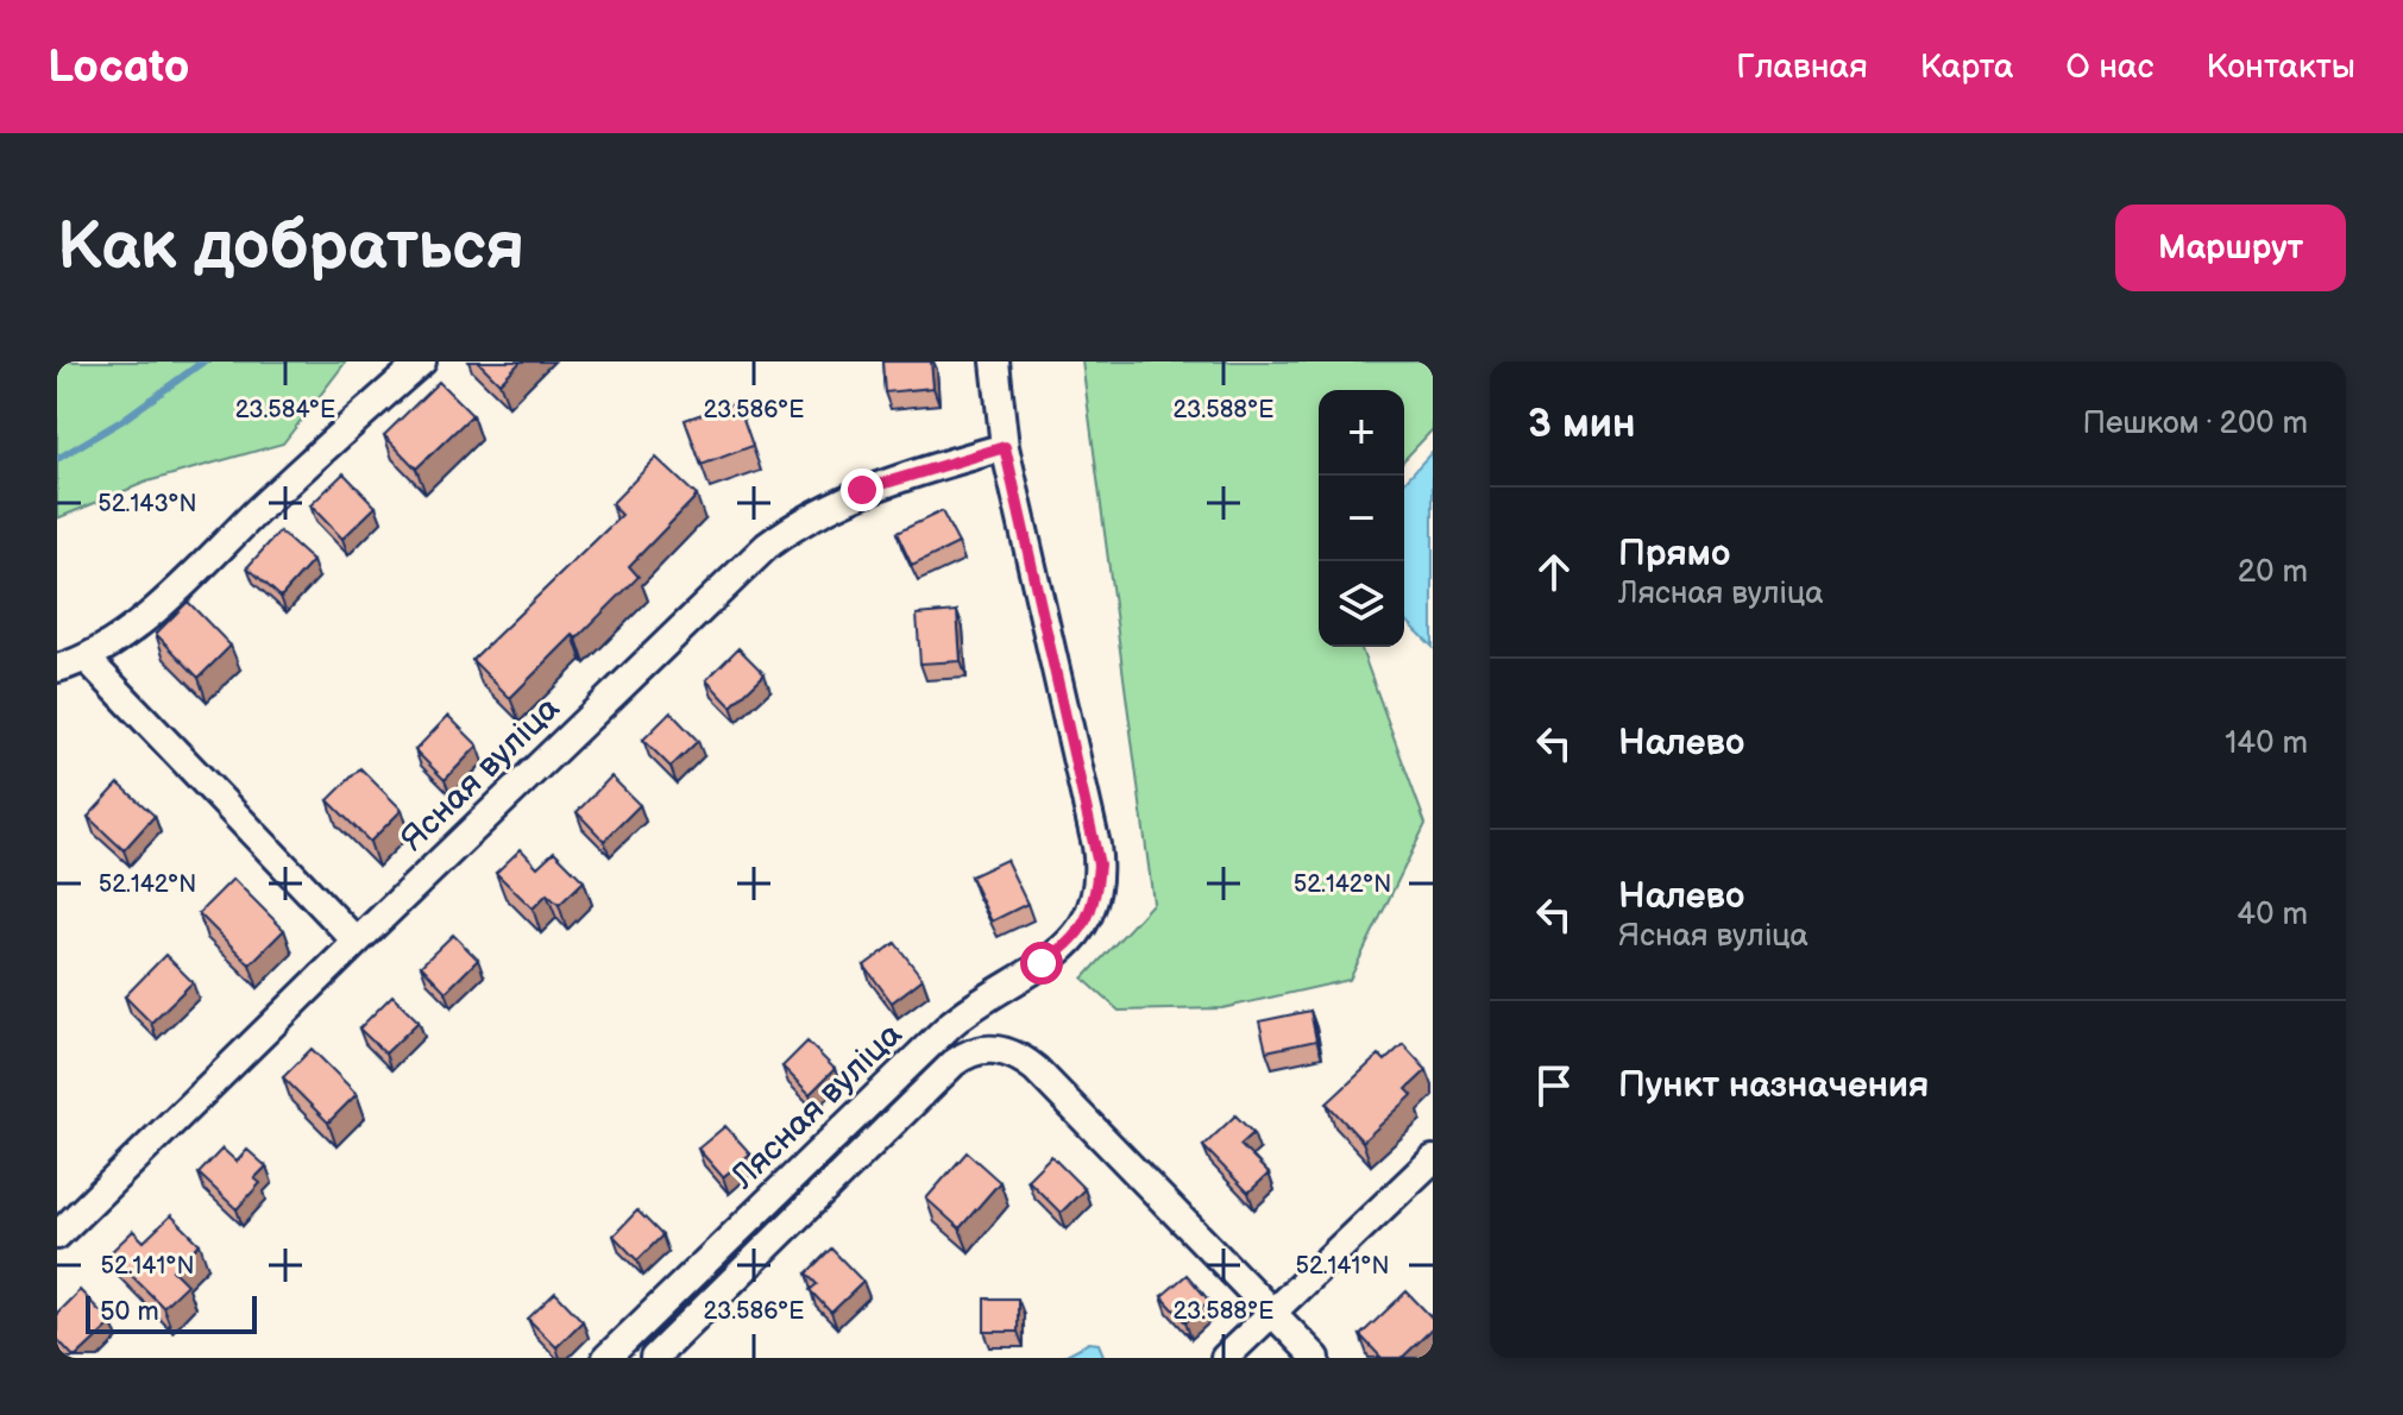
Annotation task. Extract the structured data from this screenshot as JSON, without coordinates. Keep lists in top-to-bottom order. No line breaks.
{"streets":{"street":["Ясная вуліца","Лясная вуліца"]},"crossings":[["Ясная вуліца","Лясная вуліца"]],"scale_bar":"50 m","page":{"header":"Locato","nav":["Главная","Карта","О нас","Контакты"],"buttons":"Маршрут","title":"Как добраться","heading":["3 мин","Пешком · 200 m"],"map_buttons":["+","−"],"list":[["Прямо","Лясная вуліца","20 m"],["Налево","140 m"],["Налево","Ясная вуліца","40 m"],"Пункт назначения"],"scale":"50 m"},"coordinates":["23.584°E","23.586°E","23.588°E","52.143°N","52.142°N","52.141°N"]}
